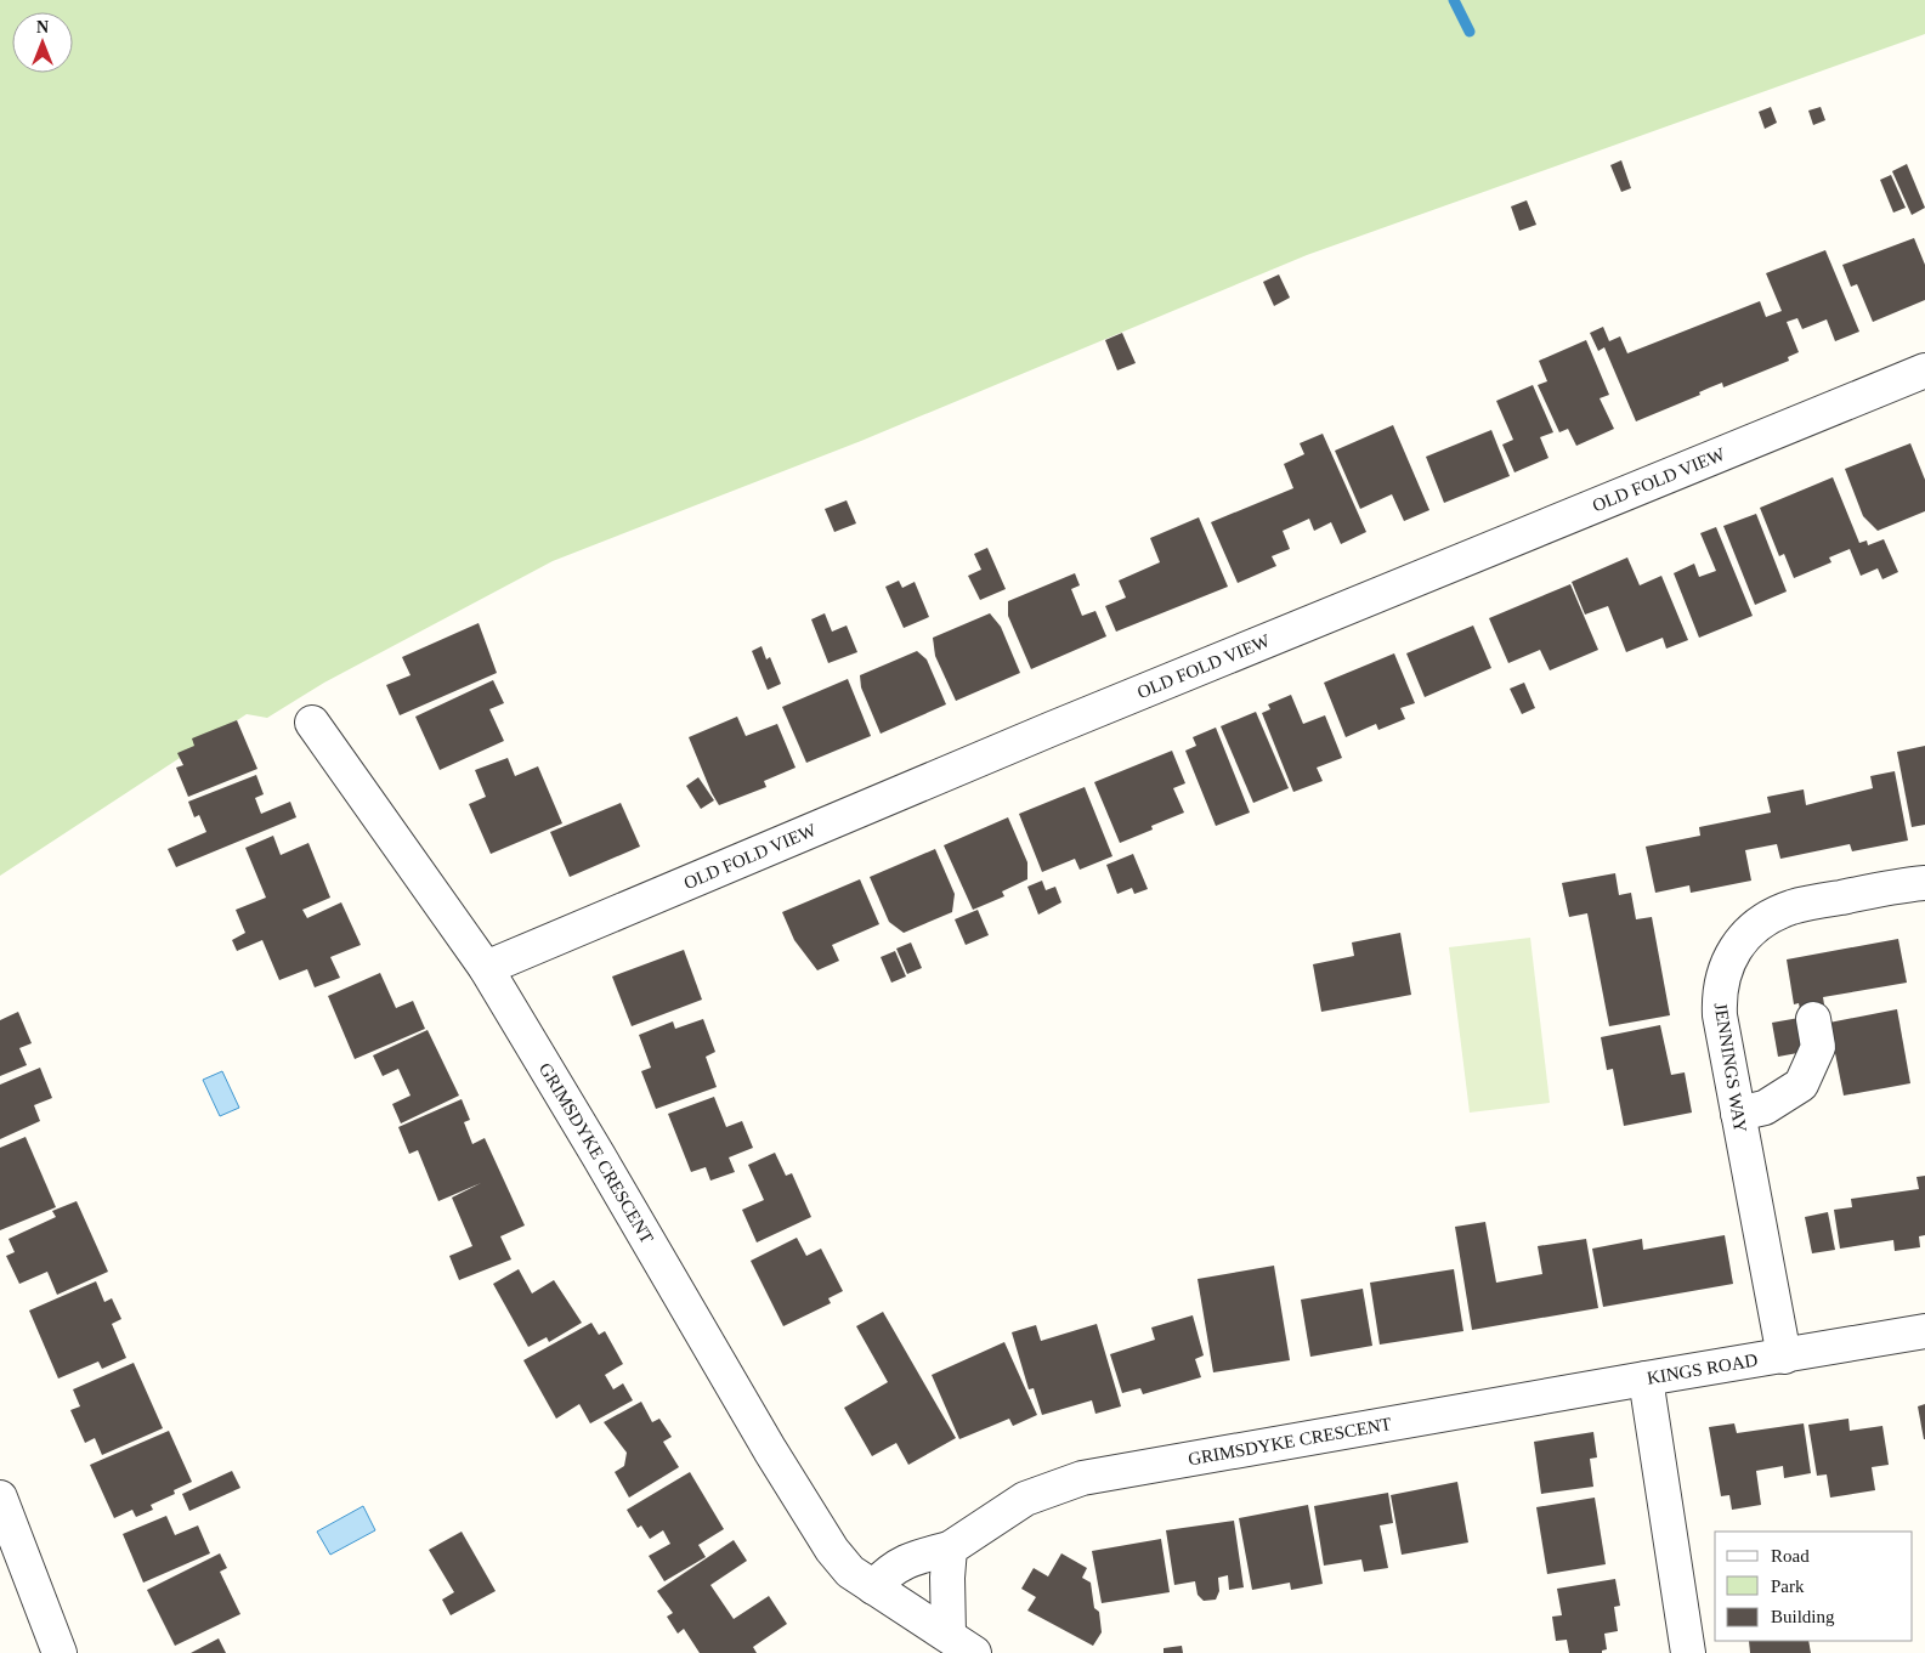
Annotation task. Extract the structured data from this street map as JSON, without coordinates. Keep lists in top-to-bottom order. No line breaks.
{"streets":{"street":["OLD FOLD VIEW","JENNINGS WAY","GRIMSDYKE CRESCENT","KINGS ROAD"]},"crossings":[["OLD FOLD VIEW","GRIMSDYKE CRESCENT"],["JENNINGS WAY","KINGS ROAD"],["GRIMSDYKE CRESCENT","KINGS ROAD"]],"legend":["Road","Park","Building"],"north":"top"}
